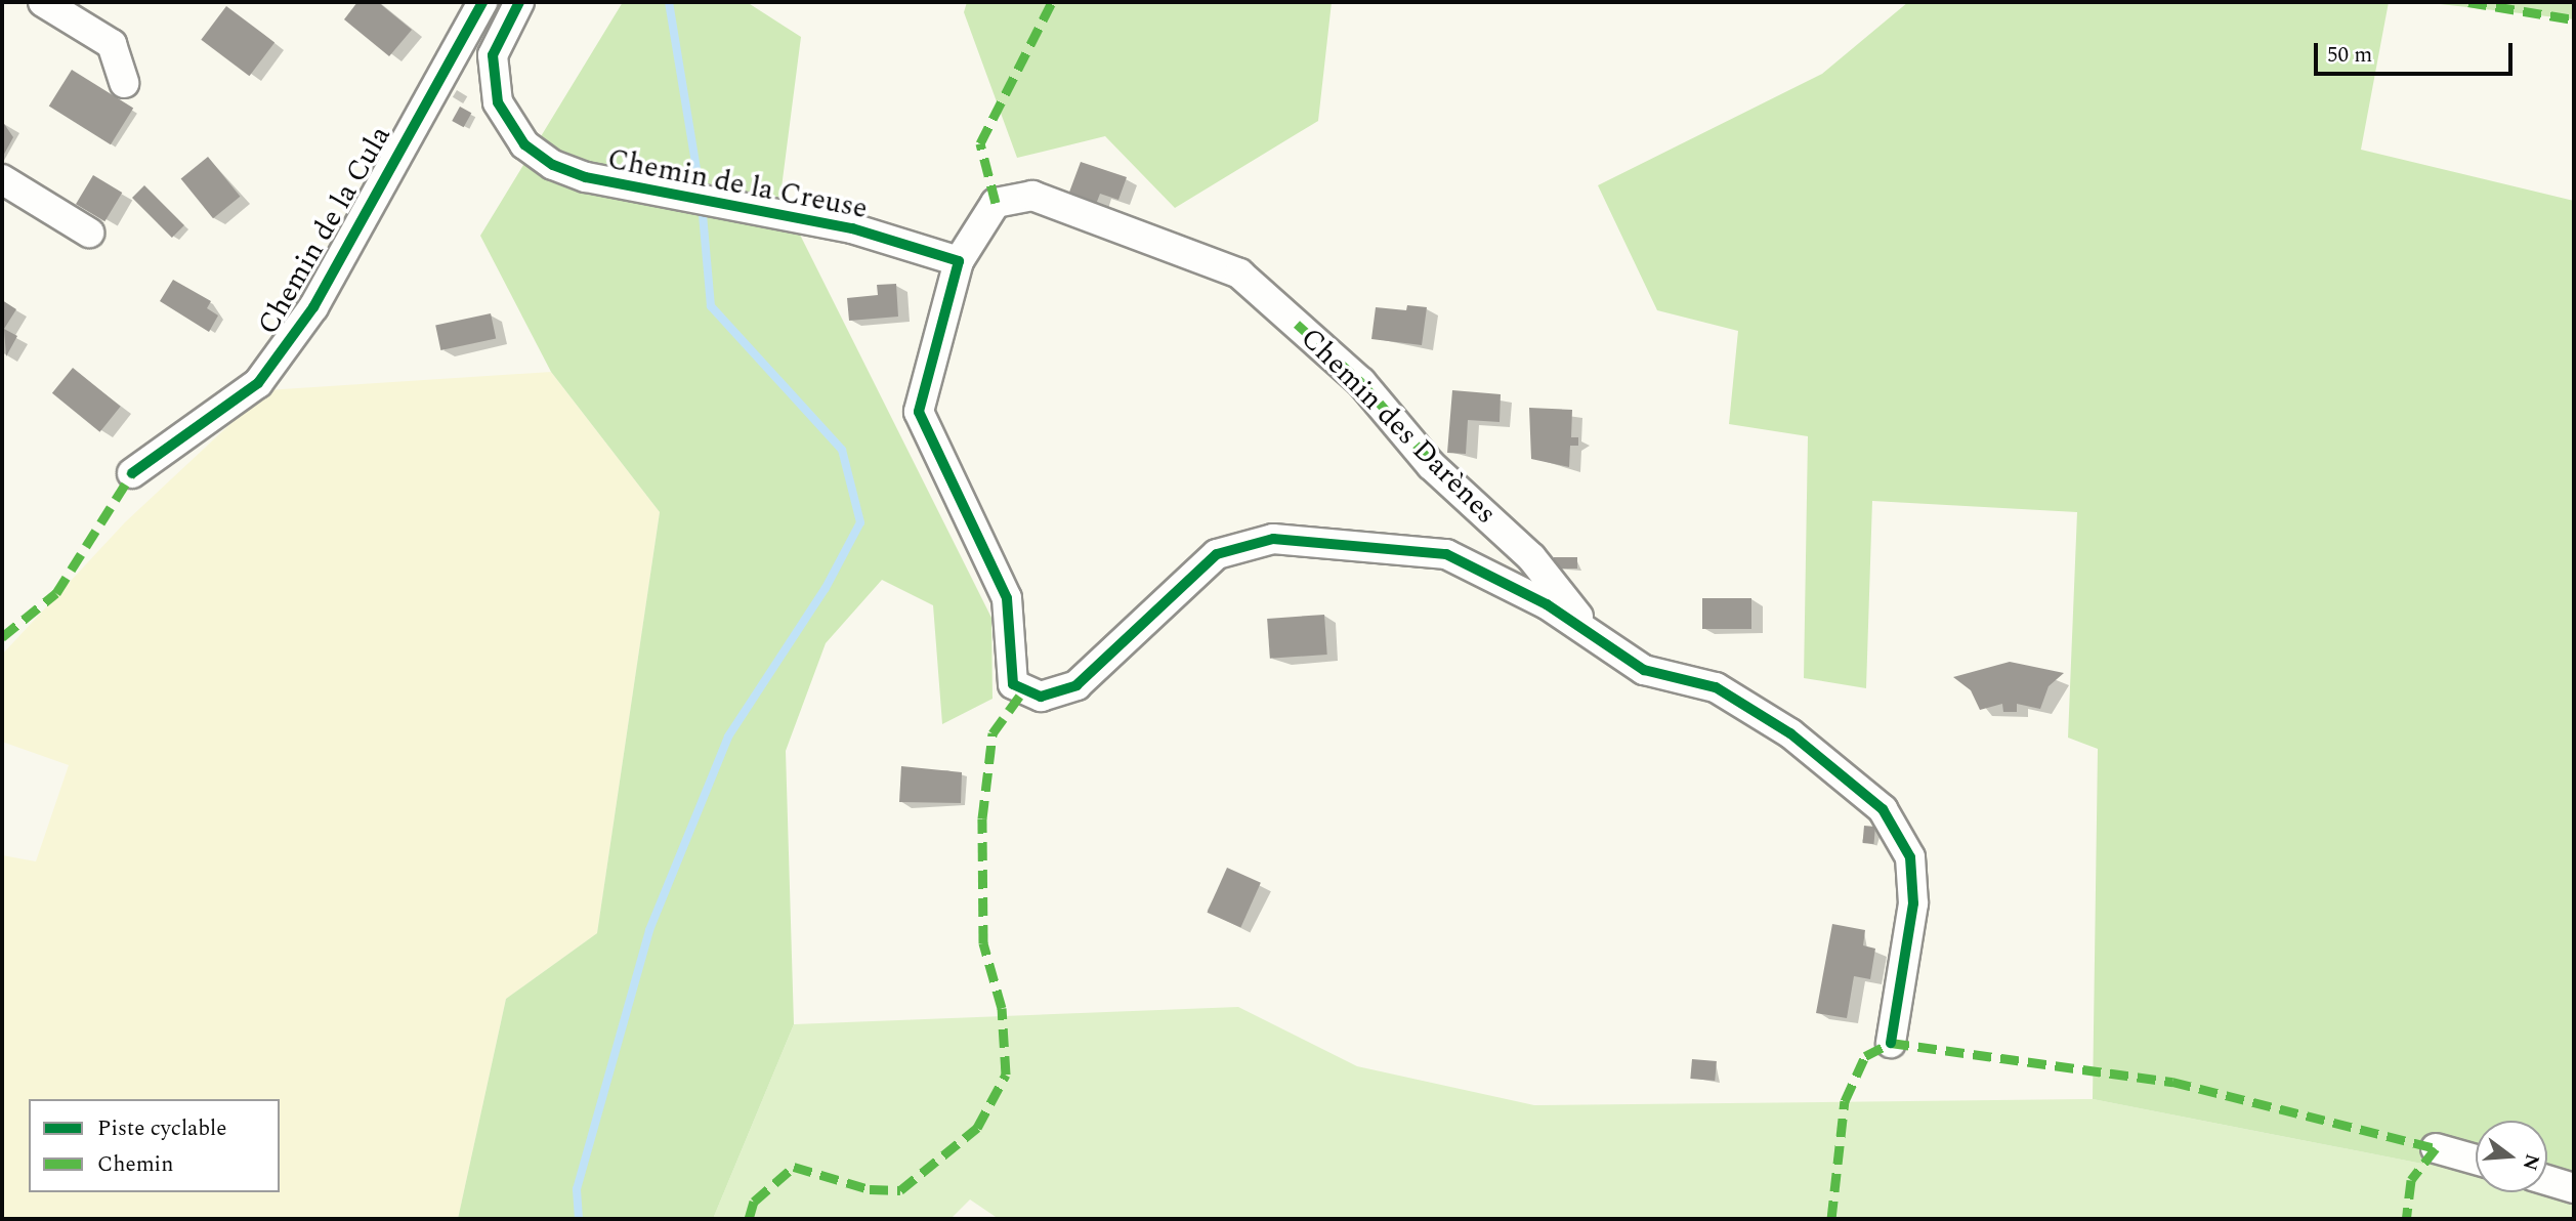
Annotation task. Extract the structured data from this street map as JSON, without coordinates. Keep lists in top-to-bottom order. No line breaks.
{"streets":{"street":["Chemin de la Creuse","Chemin de la Cula","Chemin des Darènes"]},"crossings":[["Chemin de la Creuse","Chemin des Darènes"]],"legend":["Piste cyclable","Chemin"],"scale_bar":"50 m","north":"right"}
